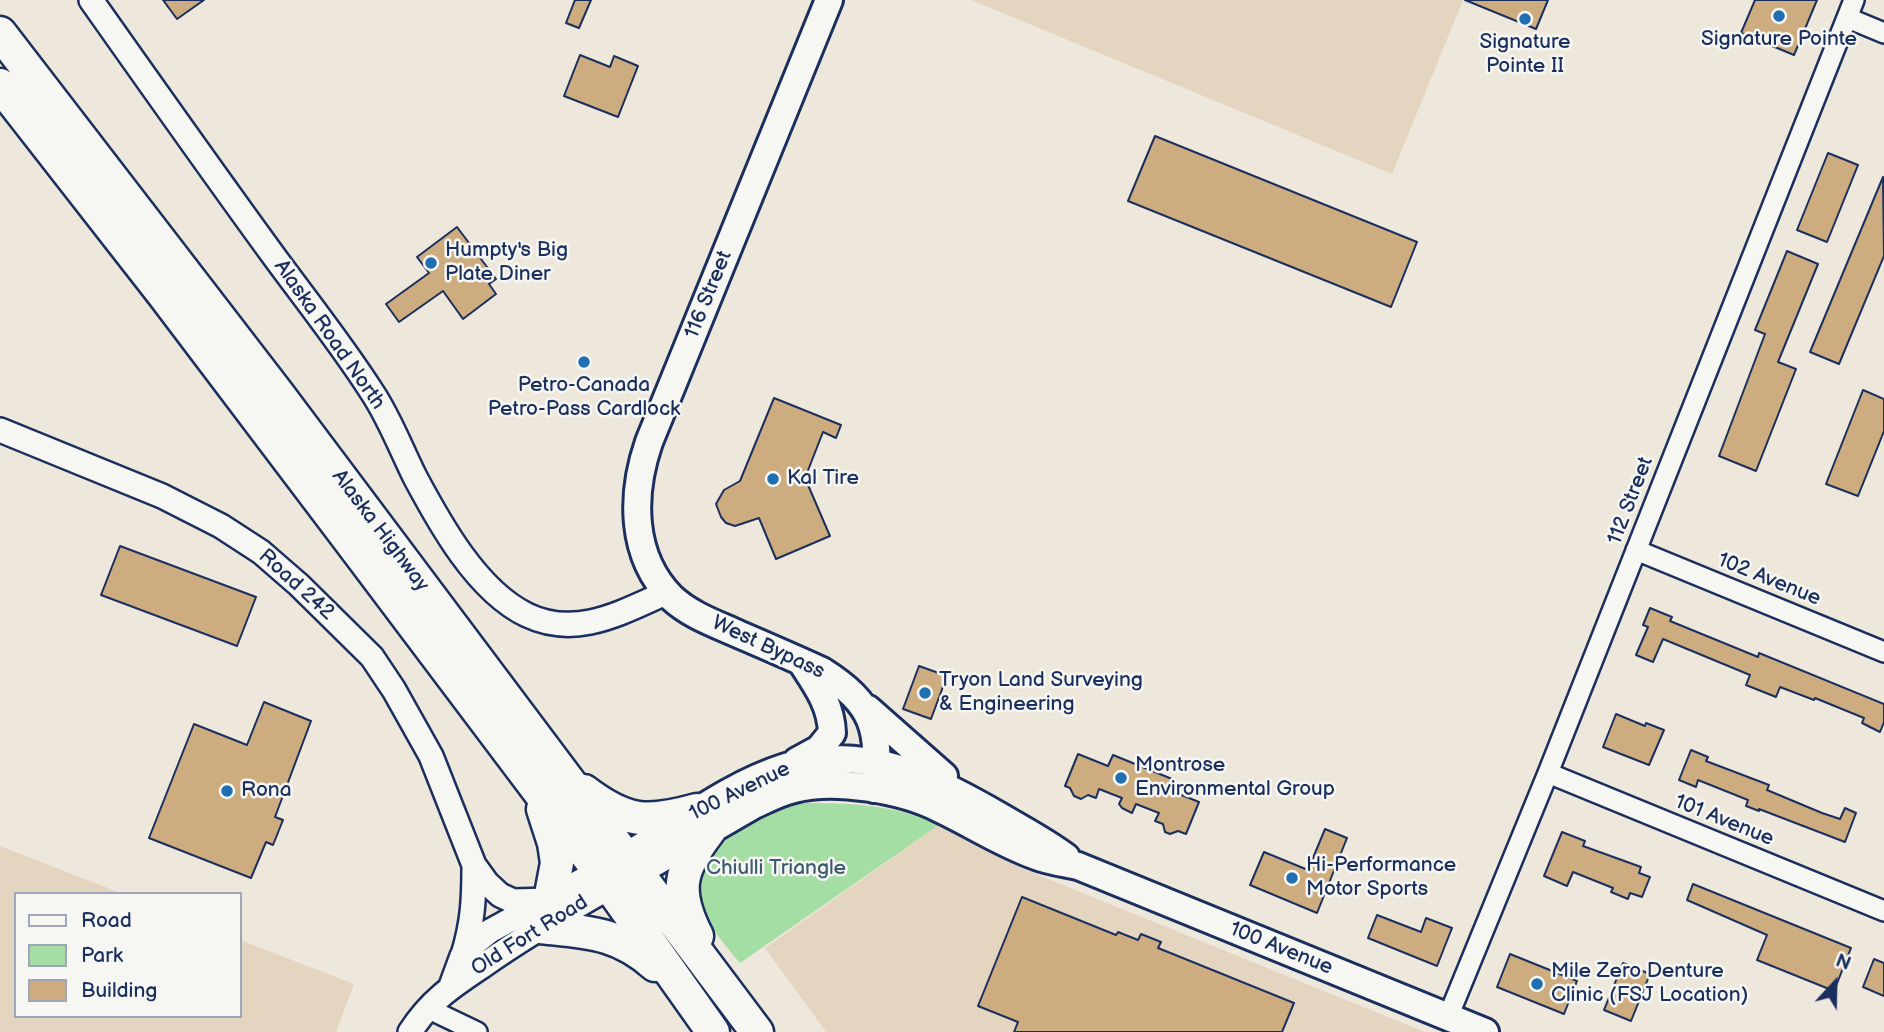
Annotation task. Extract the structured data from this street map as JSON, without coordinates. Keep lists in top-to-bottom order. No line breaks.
{"streets":{"highway":["Alaska Highway"],"main road":["116 Street","West Bypass","100 Avenue"],"street":["Alaska Road North","112 Street","102 Avenue","Road 242","101 Avenue","Old Fort Road"]},"crossings":[["116 Street","Alaska Road North"],["116 Street","West Bypass"],["Alaska Road North","West Bypass"],["112 Street","102 Avenue"],["112 Street","100 Avenue"],["112 Street","101 Avenue"],["Alaska Highway","100 Avenue"],["Alaska Highway","Old Fort Road"],["Road 242","Old Fort Road"],["West Bypass","100 Avenue"],["100 Avenue","Old Fort Road"]],"parks":["Chiulli Triangle"],"places":["Signature Pointe","Signature Pointe II","Humpty's Big Plate Diner","Petro-Canada Petro-Pass Cardlock","Kal Tire","Tryon Land Surveying & Engineering","Montrose Environmental Group","Rona","Hi-Performance Motor Sports","Mile Zero Denture Clinic (FSJ Location)"],"legend":["Road","Park","Building"],"north":"top"}
